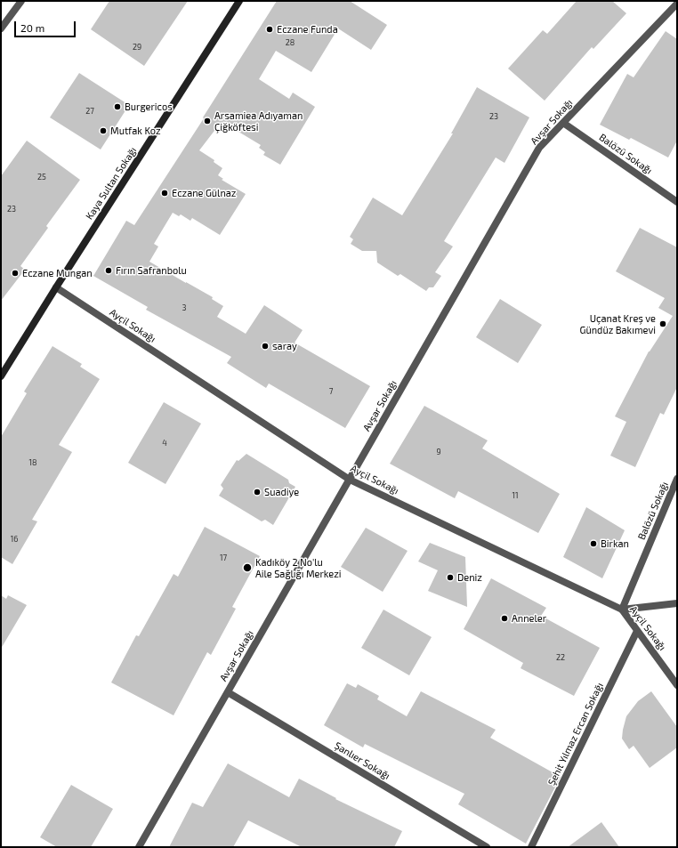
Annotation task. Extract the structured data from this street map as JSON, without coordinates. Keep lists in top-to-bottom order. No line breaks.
{"streets":{"street":["Avşar Sokağı","Balözü Sokağı","Kaya Sultan Sokağı","Ayçil Sokağı","Şehit Yılmaz Ercan Sokağı","Şanlıer Sokağı"]},"crossings":[["Avşar Sokağı","Balözü Sokağı"],["Avşar Sokağı","Ayçil Sokağı"],["Avşar Sokağı","Şanlıer Sokağı"],["Balözü Sokağı","Ayçil Sokağı"],["Kaya Sultan Sokağı","Ayçil Sokağı"],["Ayçil Sokağı","Şehit Yılmaz Ercan Sokağı"]],"places":["Eczane Funda","Burgericos","Arsamiea Adıyaman Çiğköftesi","Mutfak Koz","Eczane Gülnaz","Fırın Safranbolu","Eczane Mungan","Uçanat Kreş ve Gündüz Bakımevi","saray","Suadiye","Birkan","Kadıköy 2 No'lu Aile Sağlığı Merkezi","Deniz","Anneler"],"house_numbers":["28","29","27","23","25","23","3","7","4","9","18","11","16","17","22"],"scale_bar":"20 m"}
